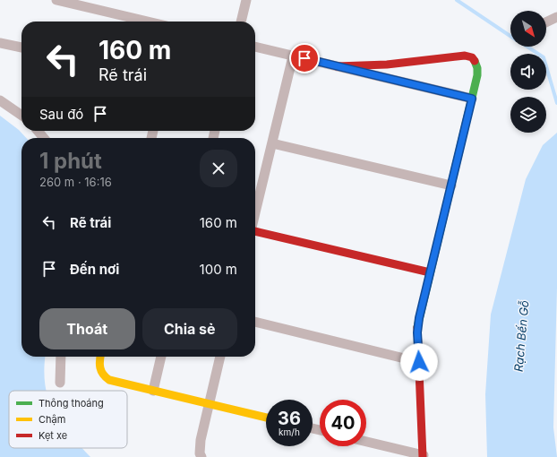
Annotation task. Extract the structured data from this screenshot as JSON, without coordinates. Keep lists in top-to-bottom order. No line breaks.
{"water":["Rạch Bến Gỗ"],"legend":["Thông thoáng","Chậm","Kẹt xe"],"north":"bottom right","page":{"turn":["160 m","Rẽ trái"],"then":"Sau đó","heading":["1 phút","260 m · 16:16"],"list":[{"name":"Rẽ trái","value":"160 m"},{"name":"Đến nơi","value":"100 m"}],"buttons":["Thoát","Chia sẻ"],"speed":"36 km/h","limit":"40"}}
